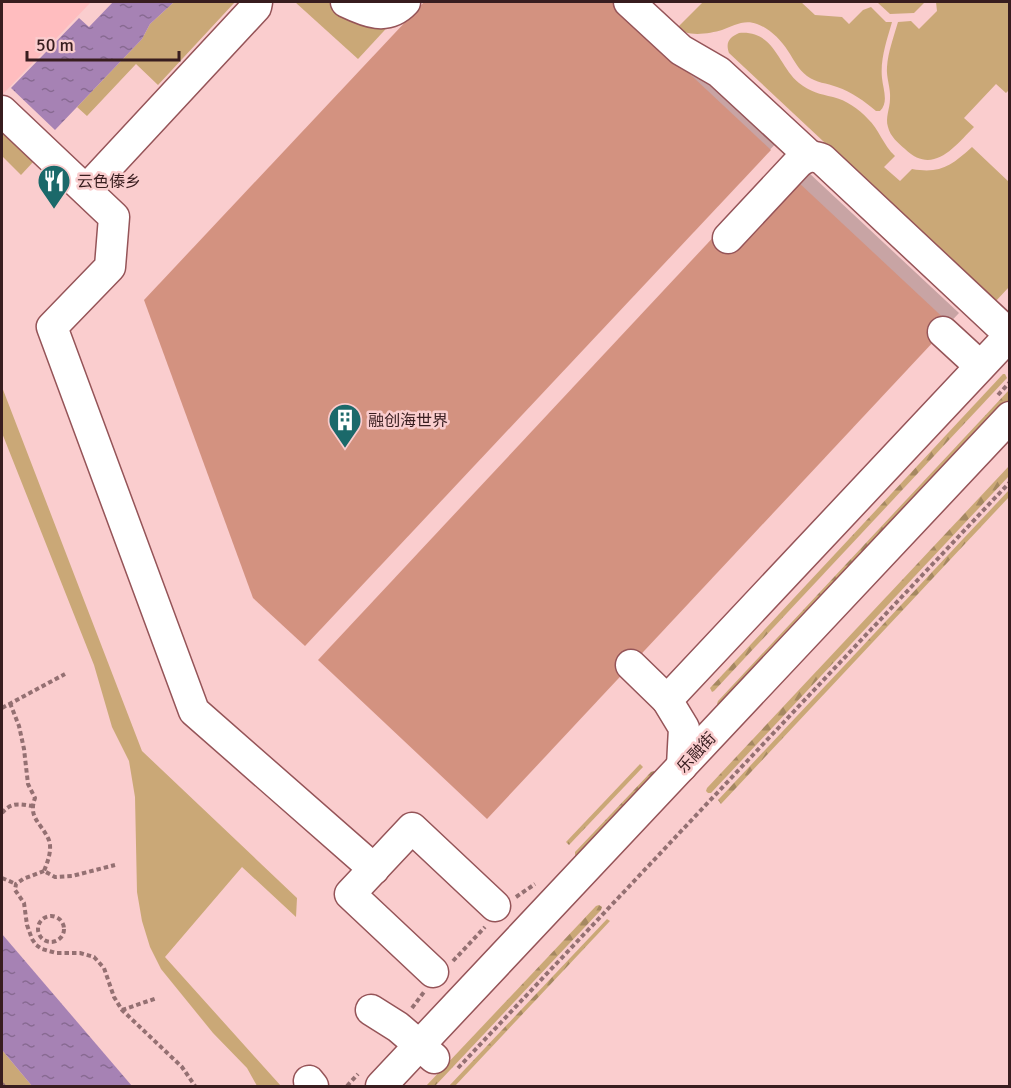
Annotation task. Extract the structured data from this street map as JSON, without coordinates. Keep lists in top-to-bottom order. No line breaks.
{"streets":{"street":["乐融街"]},"places":{"restaurant":["云色傣乡"],"building":["融创海世界"]},"scale_bar":"50 m"}
